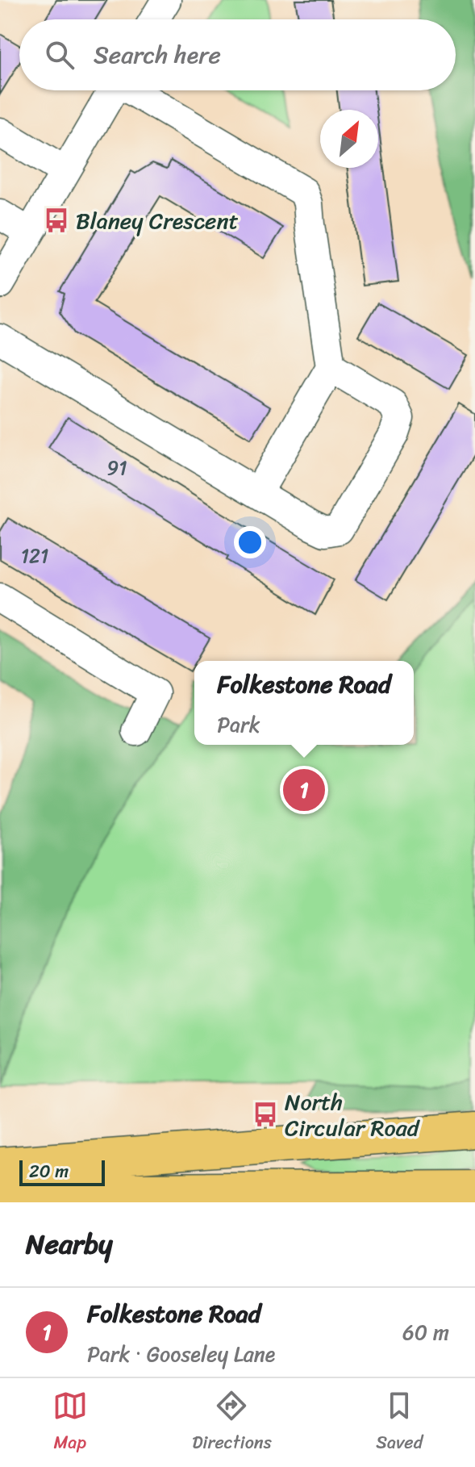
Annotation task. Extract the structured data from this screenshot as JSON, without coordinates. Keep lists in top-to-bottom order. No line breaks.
{"places":{"bus stop":["Blaney Crescent","North Circular Road"]},"house_numbers":["91","121"],"scale_bar":"20 m","north":"top right","page":{"search":"Search here","popup":["Folkestone Road","Park"],"pins":"1","scale":"20 m","heading":"Nearby","list":[{"mark":"1","name":"Folkestone Road","note":"Park · Gooseley Lane","value":"60 m"}],"nav":["Map","Directions","Saved"]}}
